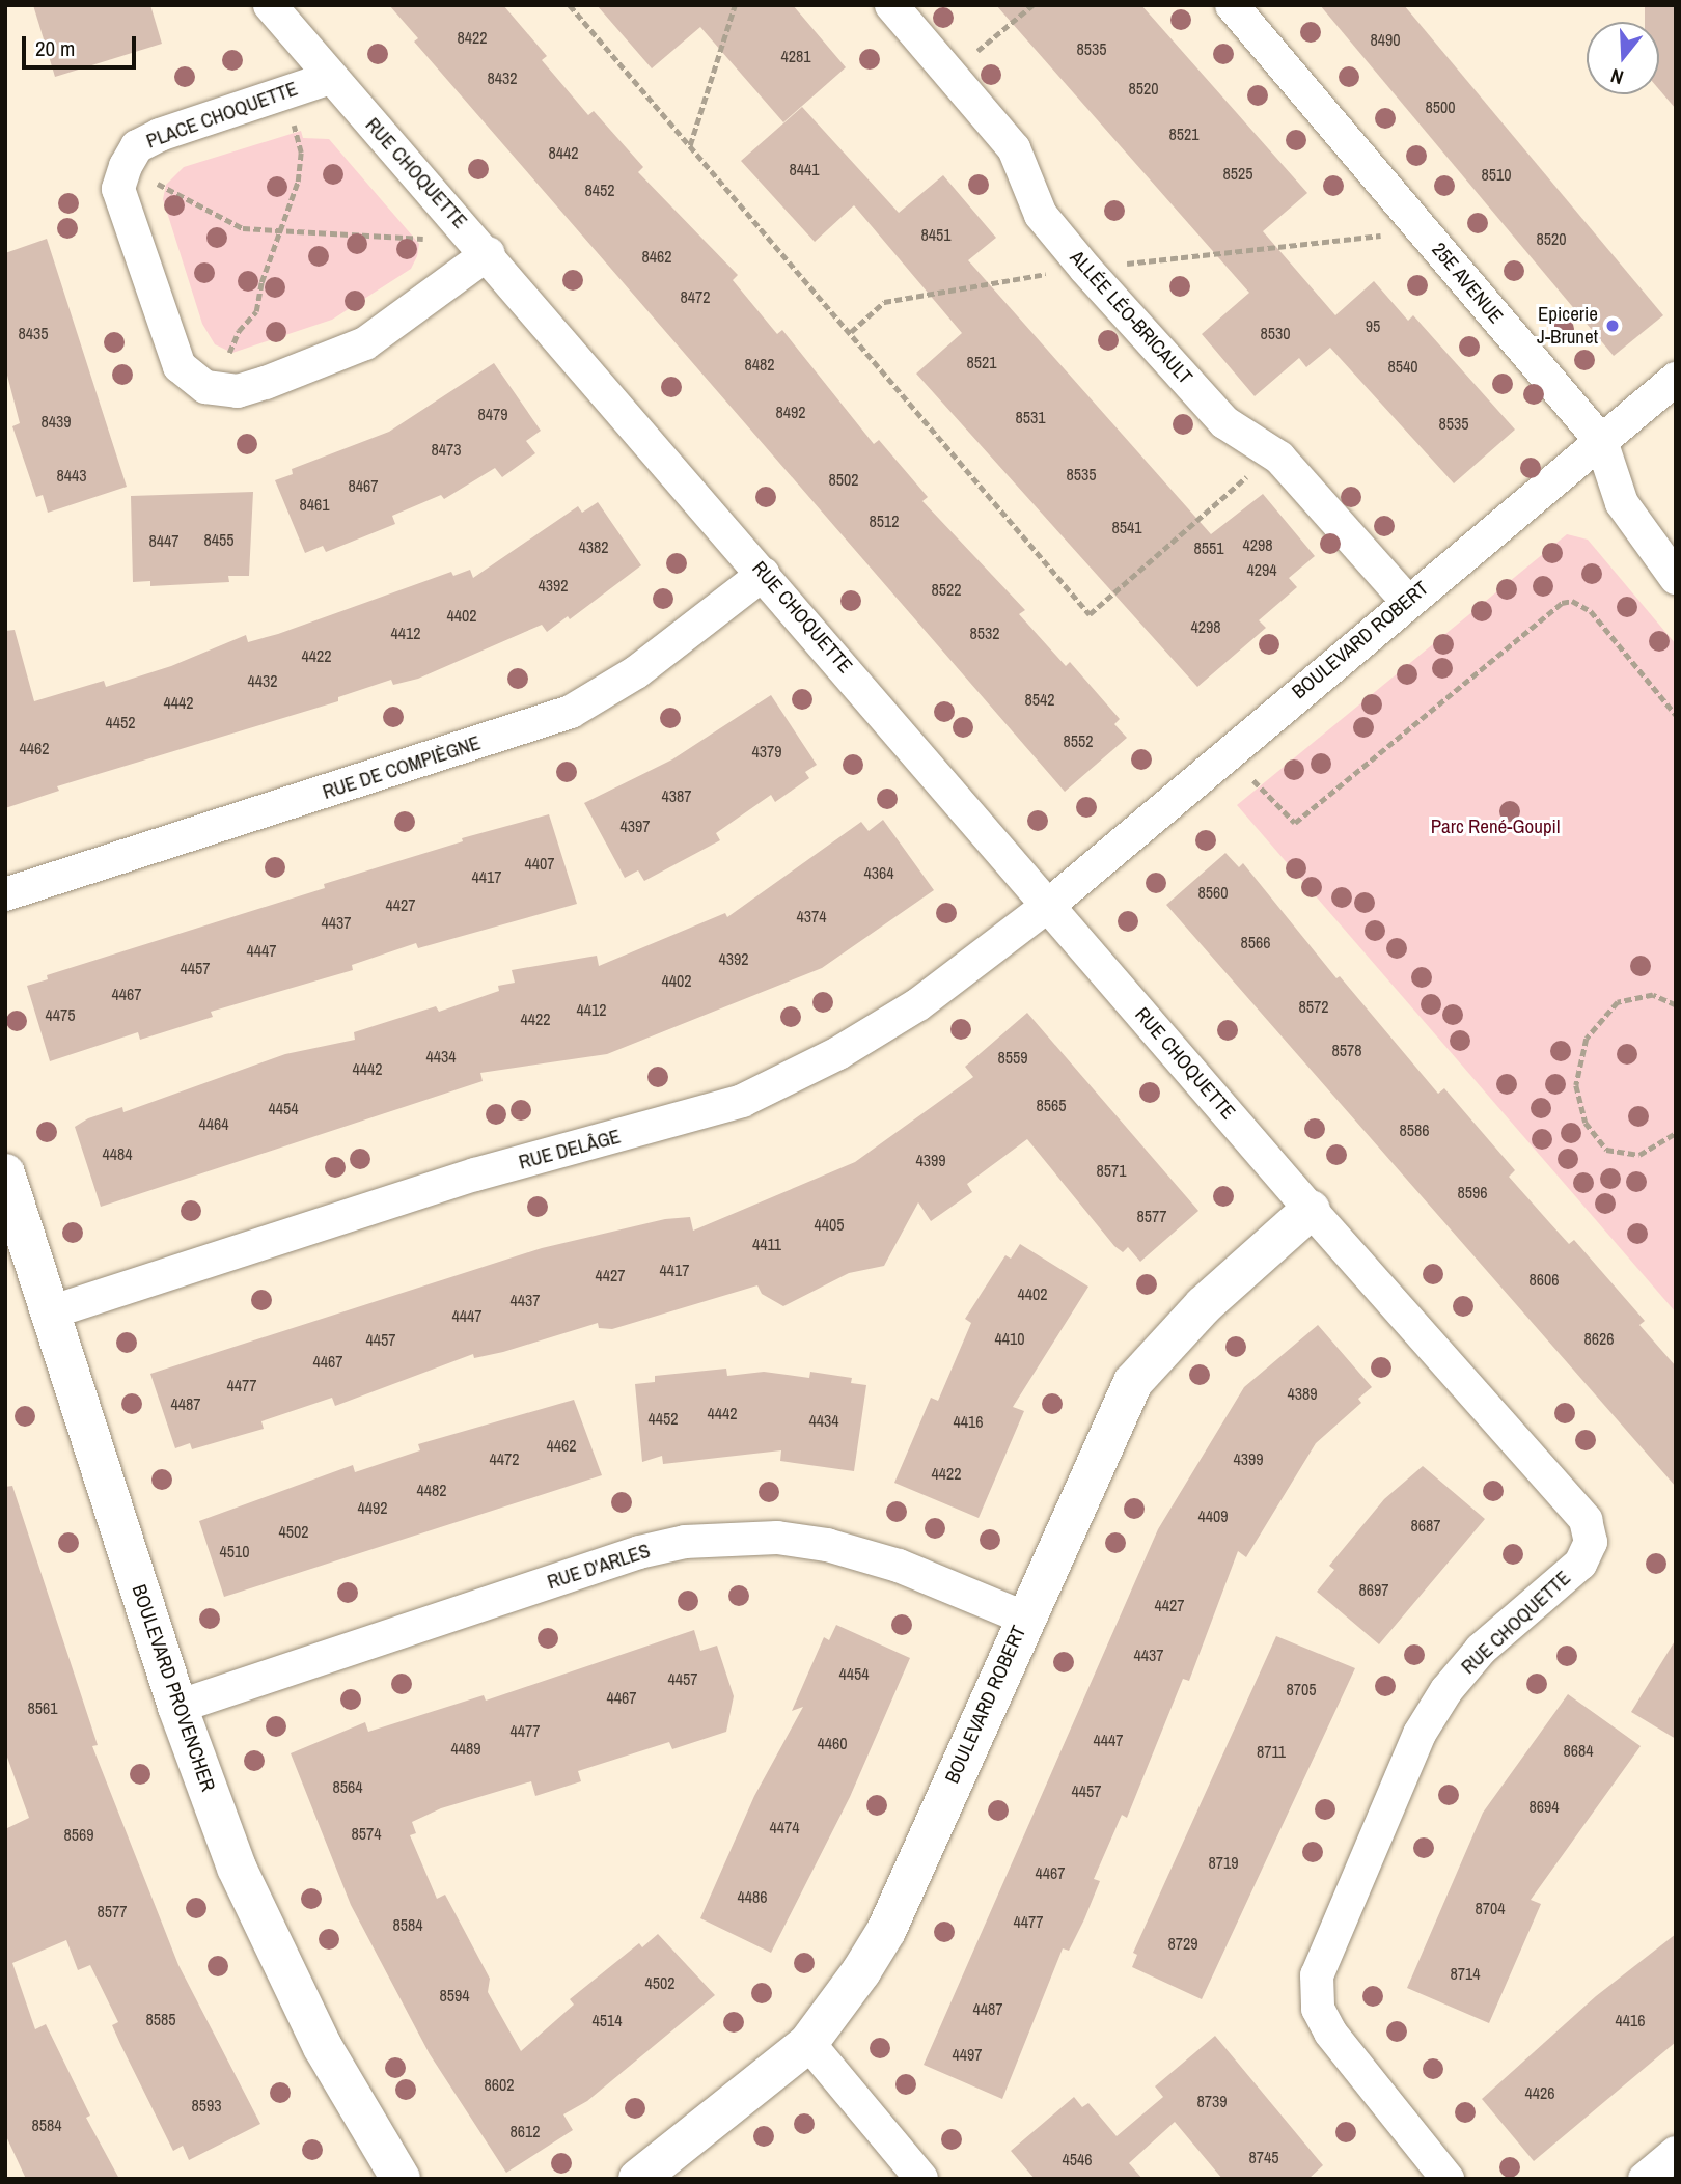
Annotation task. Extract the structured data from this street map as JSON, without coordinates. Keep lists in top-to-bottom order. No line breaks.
{"streets":{"street":["PLACE CHOQUETTE","RUE CHOQUETTE","25E AVENUE","ALLÉE LÉO-BRICAULT","BOULEVARD ROBERT","RUE DE COMPIÈGNE","RUE DELÂGE","RUE D'ARLES","BOULEVARD PROVENCHER"]},"crossings":[["PLACE CHOQUETTE","RUE CHOQUETTE"],["RUE CHOQUETTE","BOULEVARD ROBERT"],["RUE CHOQUETTE","RUE DE COMPIÈGNE"],["RUE CHOQUETTE","RUE DELÂGE"],["25E AVENUE","BOULEVARD ROBERT"],["ALLÉE LÉO-BRICAULT","BOULEVARD ROBERT"],["BOULEVARD ROBERT","RUE DELÂGE"],["BOULEVARD ROBERT","RUE D'ARLES"],["RUE DELÂGE","BOULEVARD PROVENCHER"],["RUE D'ARLES","BOULEVARD PROVENCHER"]],"parks":["Parc René-Goupil"],"places":["Epicerie J-Brunet"],"house_numbers":["8422","8490","8535","4281","8432","8520","8500","8521","8442","8441","8525","8510","8452","8451","8520","8462","8472","95","8435","8530","8521","8482","8540","8492","8479","8531","8439","8535","8473","8535","8443","8502","8467","8461","8512","8541","8455","8447","4298","4382","8551","4294","4392","8522","4402","4298","4412","8532","4422","4432","8542","4442","4452","8552","4462","4379","4387","4397","4407","4364","4417","8560","4427","4374","4437","8566","4447","4392","4457","4402","4467","8572","4412","4475","4422","8578","4434","8559","4442","8565","4454","4464","8586","4484","4399","8571","8596","8577","4405","4411","4417","4427","8606","4402","4437","4447","4410","8626","4457","4467","4477","4389","4487","4442","4452","4434","4416","4462","4472","4399","4422","4482","4492","4409","8687","4502","4510","8697","4427","4437","4454","4457","8705","4467","8561","4477","4447","4460","4489","8684","8711","8564","4457","8694","4474","8574","8569","8719","4467","4486","8704","8577","4477","8584","8729","8714","4502","8594","4487","8585","4514","4416","4497","8602","4426","8739","8593","8584","8612","8745","4546"],"scale_bar":"20 m","north":"bottom"}
